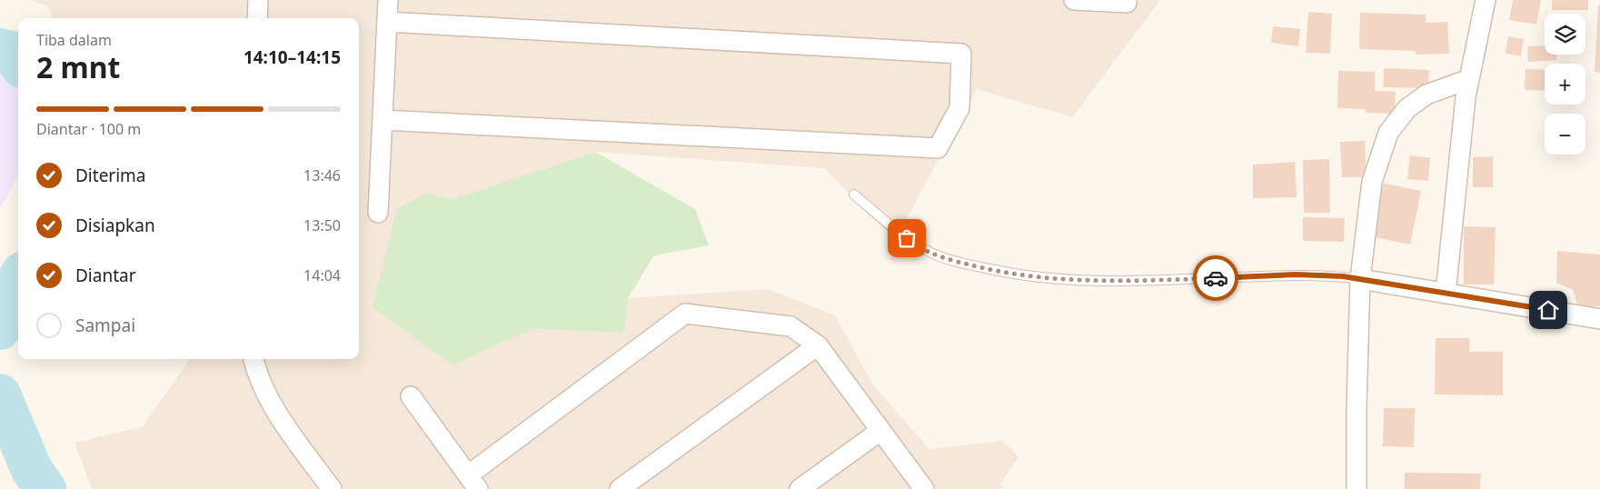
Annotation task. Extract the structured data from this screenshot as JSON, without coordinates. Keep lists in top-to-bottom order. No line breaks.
{"page":{"map_buttons":["+","−"],"heading":["2 mnt","Tiba dalam","14:10–14:15"],"bar":"Diantar · 100 m","list":[["Diterima","13:46"],["Disiapkan","13:50"],["Diantar","14:04"],"Sampai"]}}
